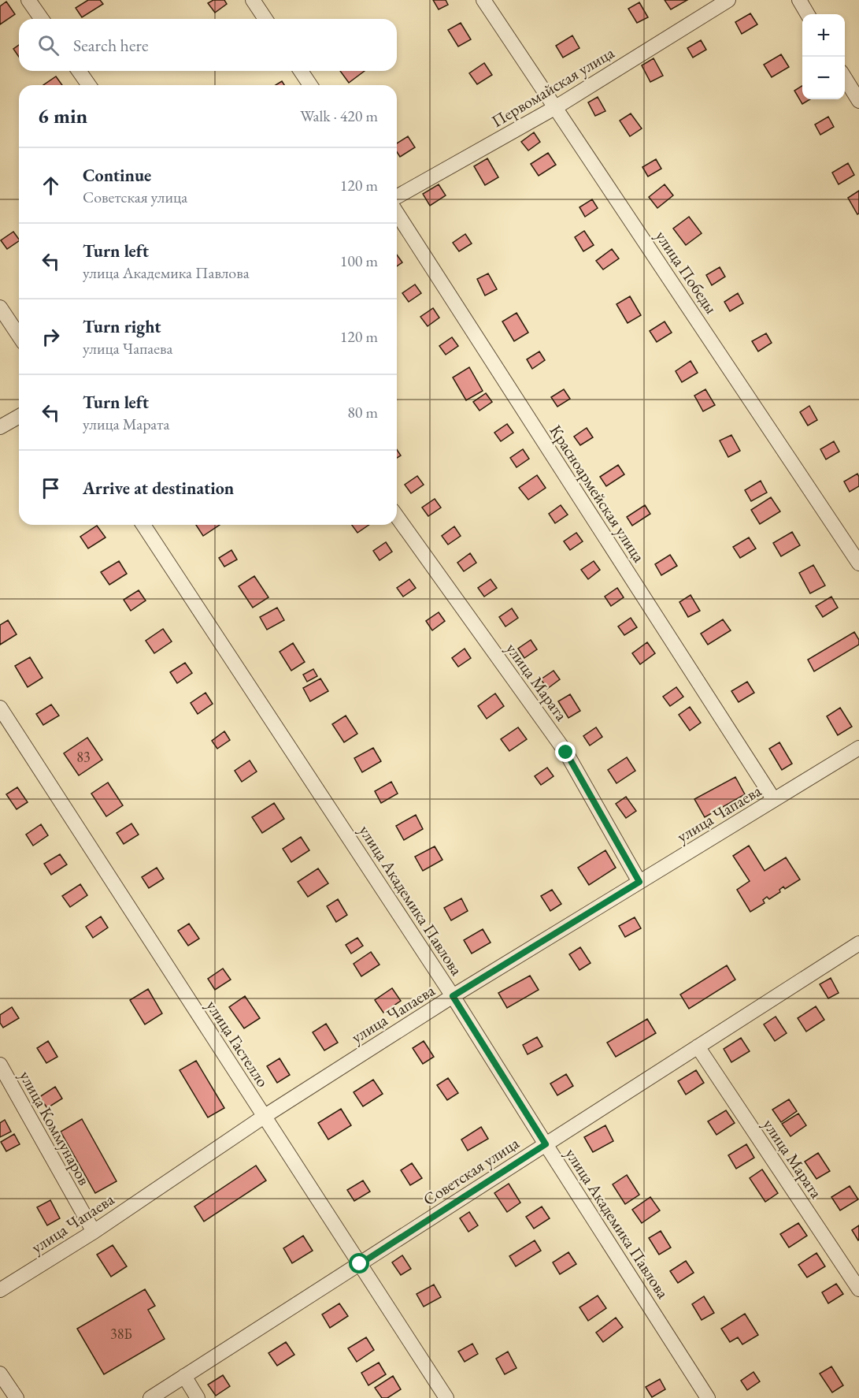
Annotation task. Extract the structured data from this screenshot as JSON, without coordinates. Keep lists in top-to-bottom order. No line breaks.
{"streets":{"street":["Первомайская улица","улица Победы","Красноармейская улица","улица Марата","улица Чапаева","улица Академика Павлова","улица Гастелло","улица Коммунаров","Советская улица"]},"crossings":[["Первомайская улица","улица Победы"],["Красноармейская улица","улица Чапаева"],["улица Марата","улица Чапаева"],["улица Марата","Советская улица"],["улица Чапаева","улица Академика Павлова"],["улица Чапаева","улица Гастелло"],["улица Чапаева","улица Коммунаров"],["улица Академика Павлова","Советская улица"],["улица Гастелло","Советская улица"]],"house_numbers":["83","38Б"],"page":{"map_buttons":["+","−"],"search":"Search here","heading":["6 min","Walk · 420 m"],"list":[["Continue","Советская улица","120 m"],["Turn left","улица Академика Павлова","100 m"],["Turn right","улица Чапаева","120 m"],["Turn left","улица Марата","80 m"],"Arrive at destination"]}}
